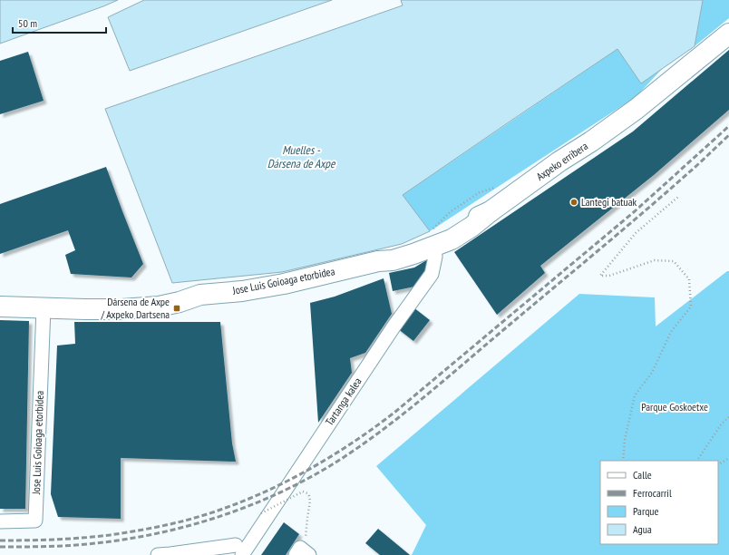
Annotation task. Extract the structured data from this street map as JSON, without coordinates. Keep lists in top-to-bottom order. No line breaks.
{"streets":{"main road":["Axpeko erribera","Jose Luis Goioaga etorbidea"],"street":["Tartanga kalea"]},"crossings":[["Axpeko erribera","Jose Luis Goioaga etorbidea"],["Jose Luis Goioaga etorbidea","Tartanga kalea"]],"water":["Muelles - Dársena de Axpe"],"parks":["Parque Goskoetxe"],"places":{"other":["Lantegi batuak"],"transit":["Dársena de Axpe / Axpeko Dartsena"]},"legend":["Calle","Ferrocarril","Parque","Agua"],"scale_bar":"50 m"}
